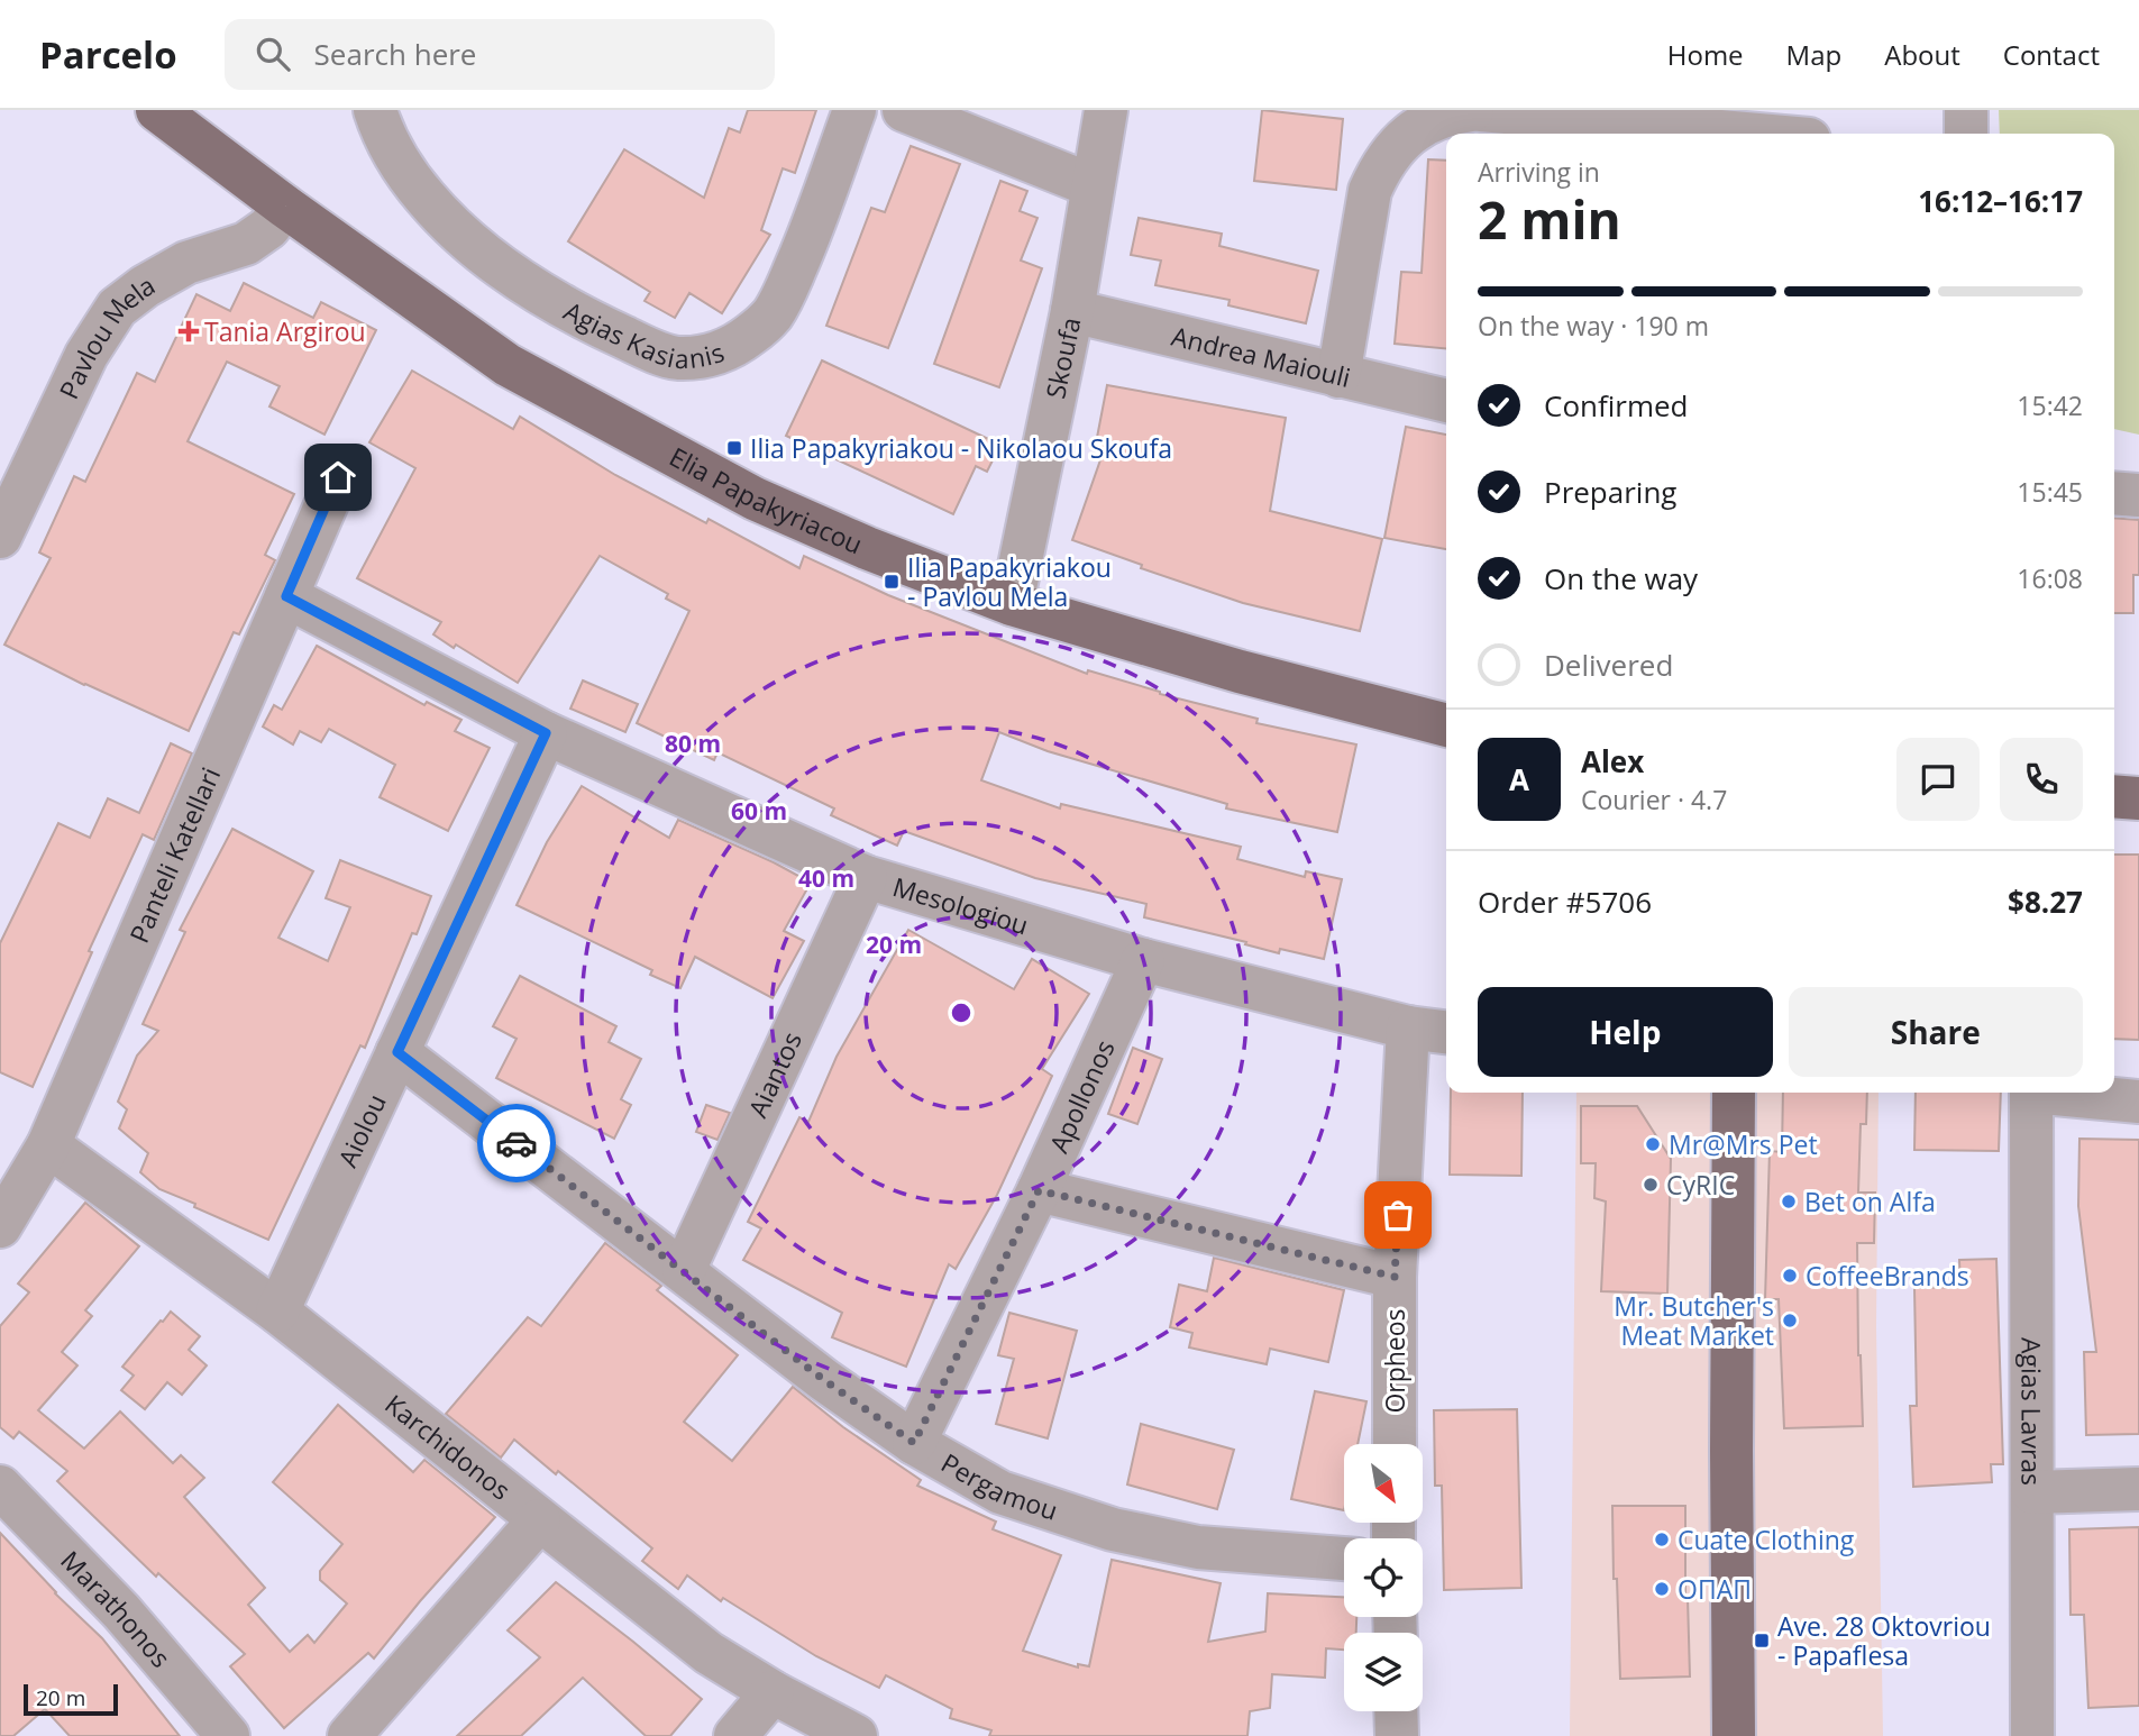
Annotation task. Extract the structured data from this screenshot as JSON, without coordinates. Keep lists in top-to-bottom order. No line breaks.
{"streets":{"main road":["Elia Papakyriacou"],"street":["Agias Kasianis","Pavlou Mela","Andrea Maiouli","Skoufa","Panteli Katellari","Mesologiou","Aiantos","Apollonos","Aiolou","Orpheos","Agias Lavras","Karchidonos","Pergamou","Marathonos"]},"crossings":[["Pavlou Mela","Elia Papakyriacou"],["Andrea Maiouli","Skoufa"],["Skoufa","Elia Papakyriacou"],["Panteli Katellari","Mesologiou"],["Panteli Katellari","Karchidonos"],["Mesologiou","Aiantos"],["Mesologiou","Apollonos"],["Mesologiou","Aiolou"],["Mesologiou","Orpheos"],["Aiantos","Pergamou"],["Apollonos","Pergamou"],["Aiolou","Karchidonos"],["Aiolou","Pergamou"]],"places":{"health":["Tania Argirou"],"transit":["Ilia Papakyriakou - Nikolaou Skoufa","Ilia Papakyriakou - Pavlou Mela","Ave. 28 Oktovriou - Papaflesa"],"other":["Mr@Mrs Pet","CyRIC","Bet on Alfa","CoffeeBrands","Mr. Butcher's Meat Market","Cuate Clothing","ΟΠΑΠ"]},"scale_bar":"20 m","north":"bottom right","page":{"header":"Parcelo","search":"Search here","nav":["Home","Map","About","Contact"],"heading":["2 min","Arriving in","16:12–16:17"],"panel":["Alex","Courier · 4.7","Order #5706","$8.27"],"bar":"On the way · 190 m","list":[["Confirmed","15:42"],["Preparing","15:45"],["On the way","16:08"],"Delivered"],"round":"A","buttons":["Help","Share"],"scale":"20 m"},"rings":["80 m","60 m","40 m","20 m"]}
